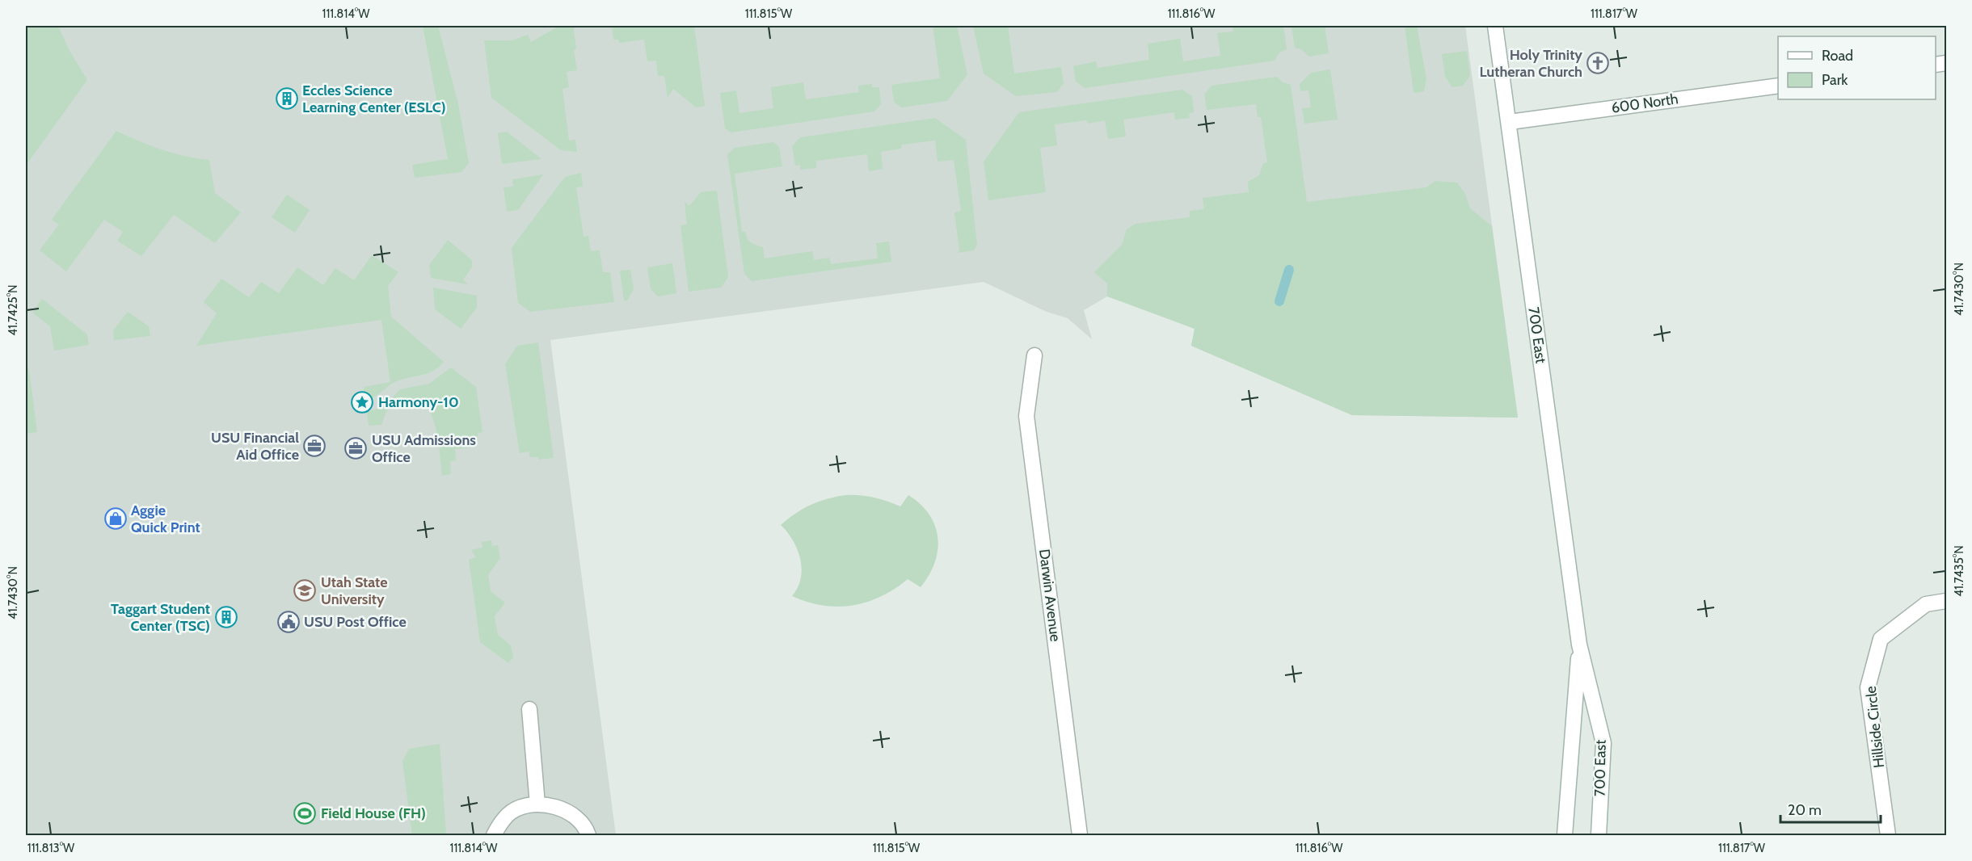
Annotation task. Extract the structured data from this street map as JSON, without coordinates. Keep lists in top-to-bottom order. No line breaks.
{"streets":{"street":["600 North","700 East","Darwin Avenue","Hillside Circle"]},"crossings":[["600 North","700 East"]],"places":{"church":["Holy Trinity Lutheran Church"],"building":["Eccles Science Learning Center (ESLC)","Taggart Student Center (TSC)"],"place":["Harmony-10"],"office":["USU Financial Aid Office","USU Admissions Office"],"shop":["Aggie Quick Print"],"school or university":["Utah State University"],"public building":["USU Post Office"],"sports":["Field House (FH)"]},"legend":["Road","Park"],"scale_bar":"20 m","coordinates":["111.814°W","111.815°W","111.816°W","111.817°W","41.7430°N","41.7425°N","41.7435°N","111.813°W"]}
